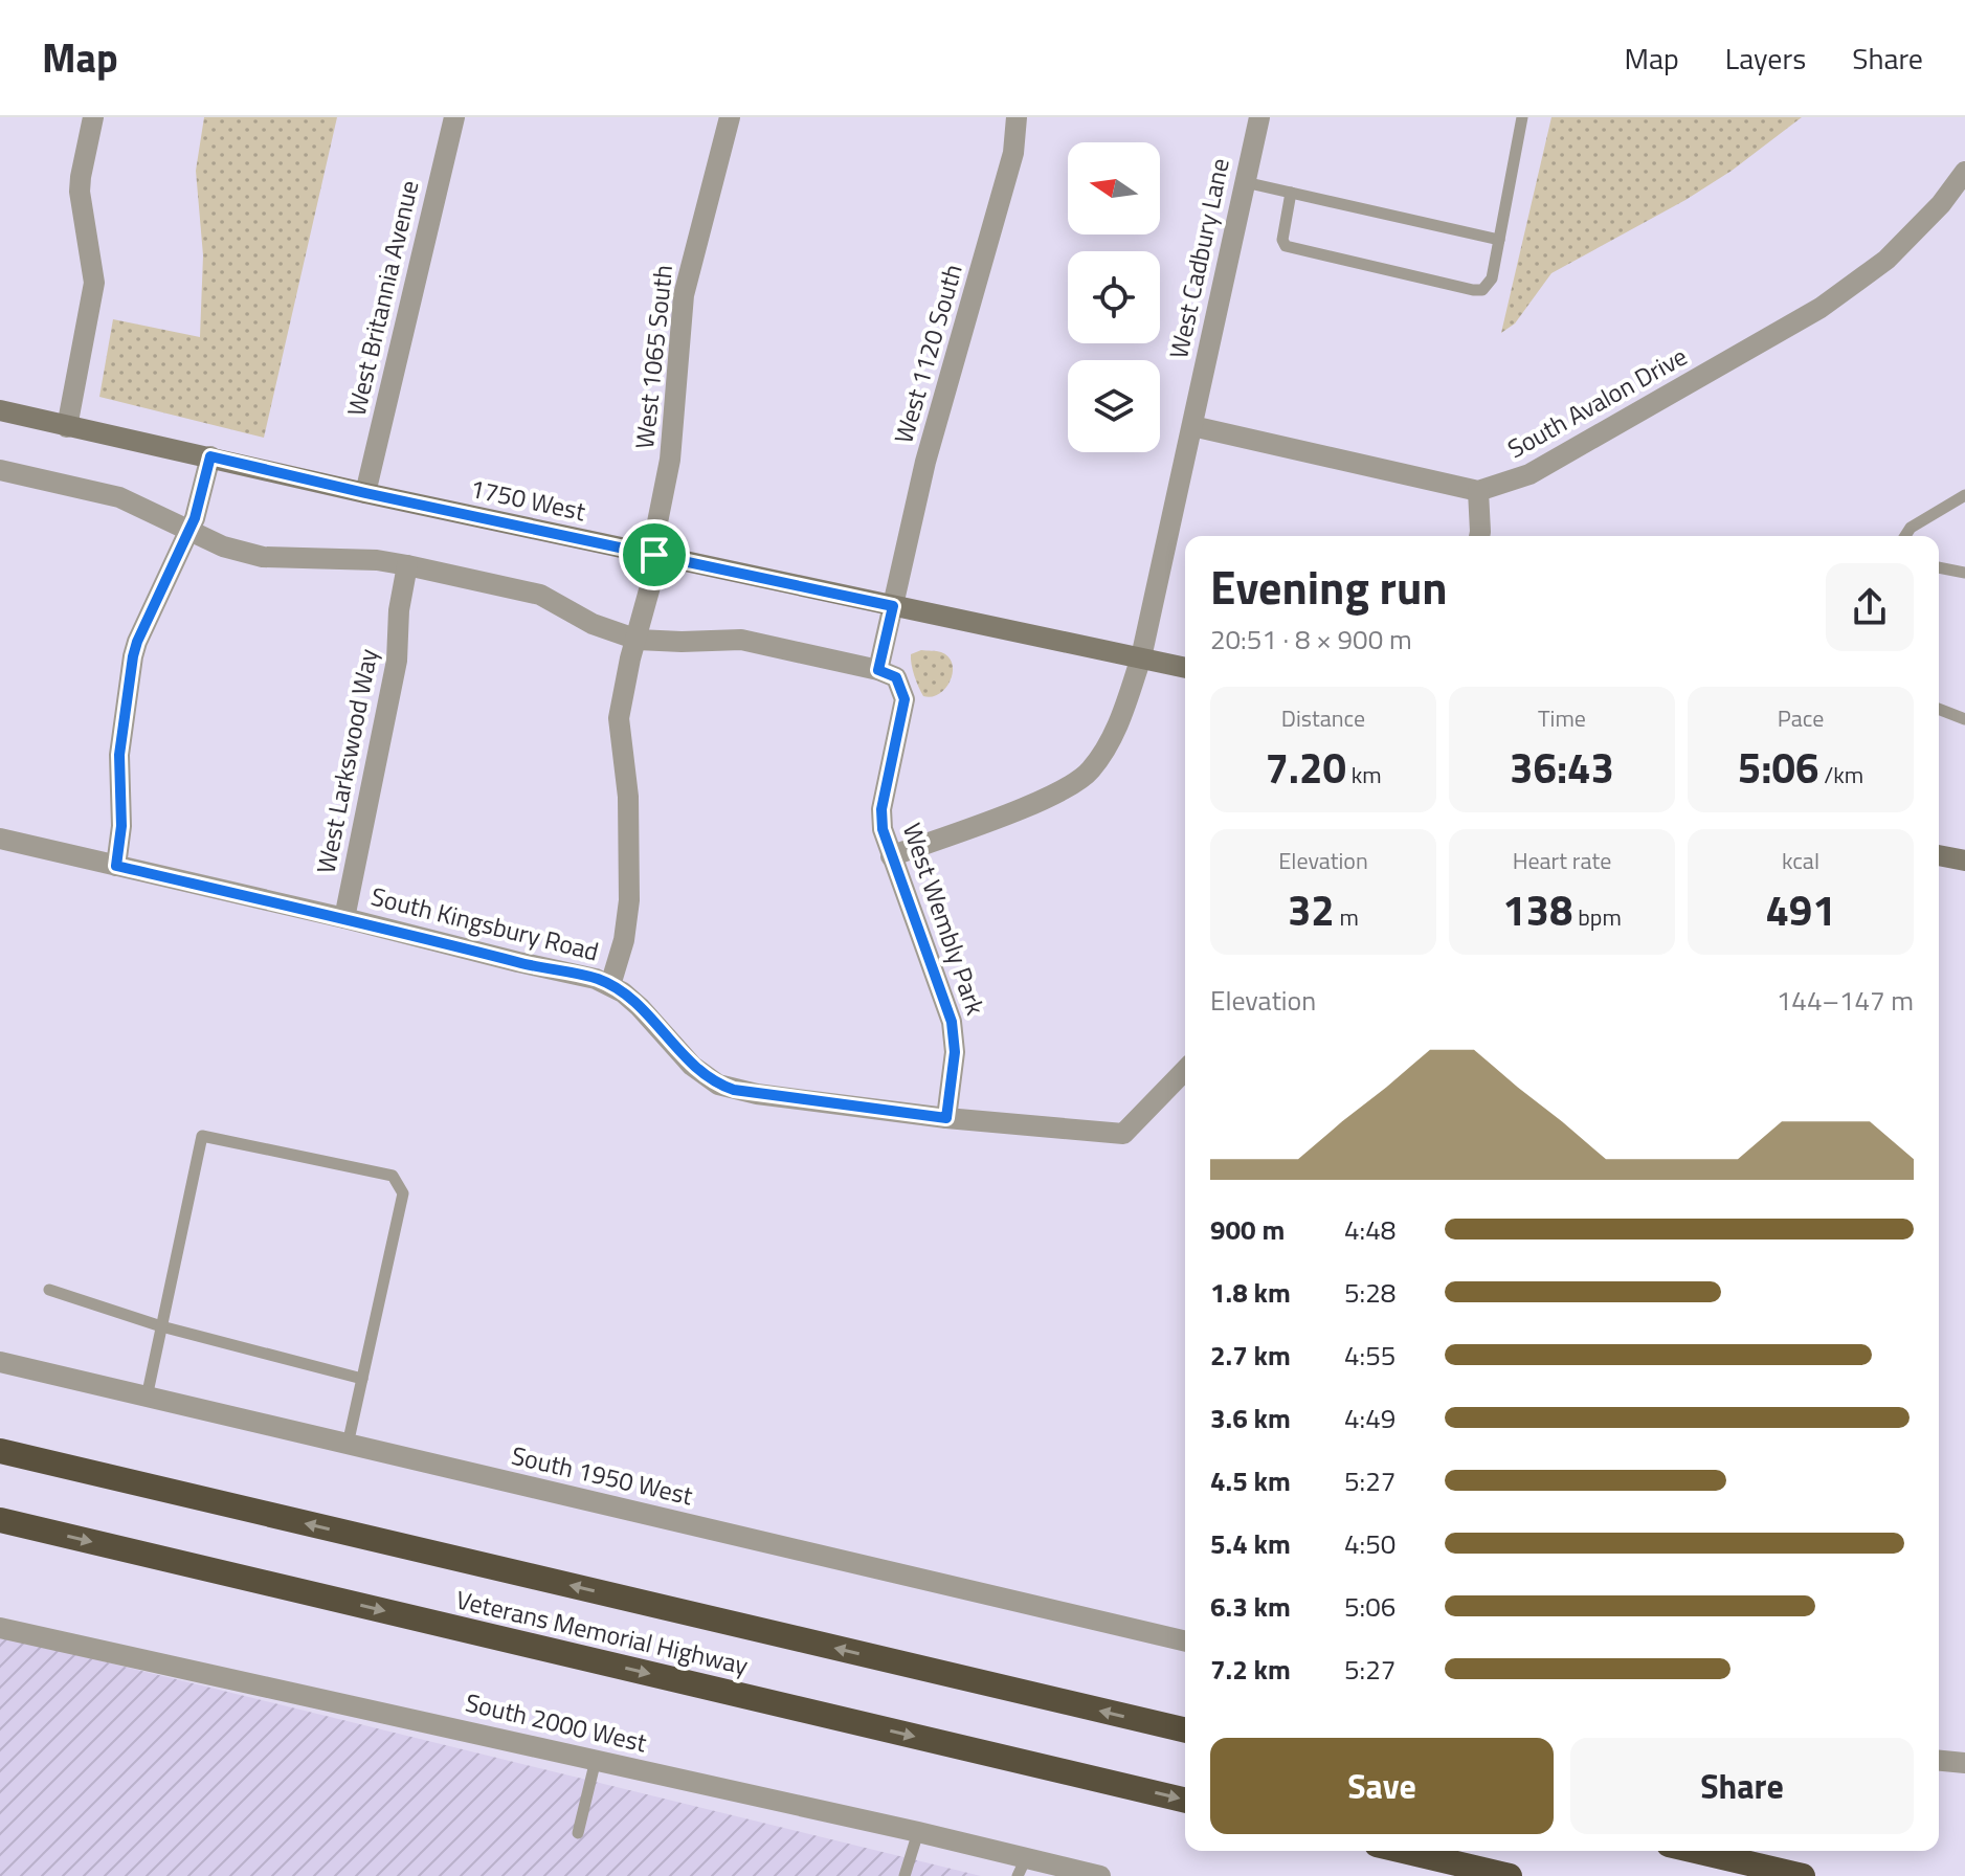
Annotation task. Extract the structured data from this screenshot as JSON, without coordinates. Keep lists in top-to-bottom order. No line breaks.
{"streets":{"highway":["Veterans Memorial Highway"],"main road":["1750 West"],"street":["West Cadbury Lane","West Britannia Avenue","West 1120 South","West 1065 South","South Avalon Drive","West Larkswood Way","West Wembly Park","South Kingsbury Road","South 1950 West","South 2000 West"]},"crossings":[["West Cadbury Lane","1750 West"],["West Cadbury Lane","West Wembly Park"],["West Britannia Avenue","1750 West"],["West 1120 South","1750 West"],["West 1065 South","1750 West"],["West 1065 South","South Kingsbury Road"],["West Larkswood Way","South Kingsbury Road"],["West Wembly Park","South Kingsbury Road"]],"north":"left","page":{"header":"Map","nav":["Map","Layers","Share"],"heading":["Evening run","20:51 · 8 × 900 m"],"stats":[["Distance","7.20 km"],["Time","36:43"],["Pace","5:06 /km"],["Elevation","32 m"],["Heart rate","138 bpm"],["kcal","491"]],"chart":["Elevation","144–147 m"],"list":[{"name":"900 m","note":"4:48"},{"name":"1.8 km","note":"5:28"},{"name":"2.7 km","note":"4:55"},{"name":"3.6 km","note":"4:49"},{"name":"4.5 km","note":"5:27"},{"name":"5.4 km","note":"4:50"},{"name":"6.3 km","note":"5:06"},{"name":"7.2 km","note":"5:27"}],"buttons":["Save","Share"]}}
